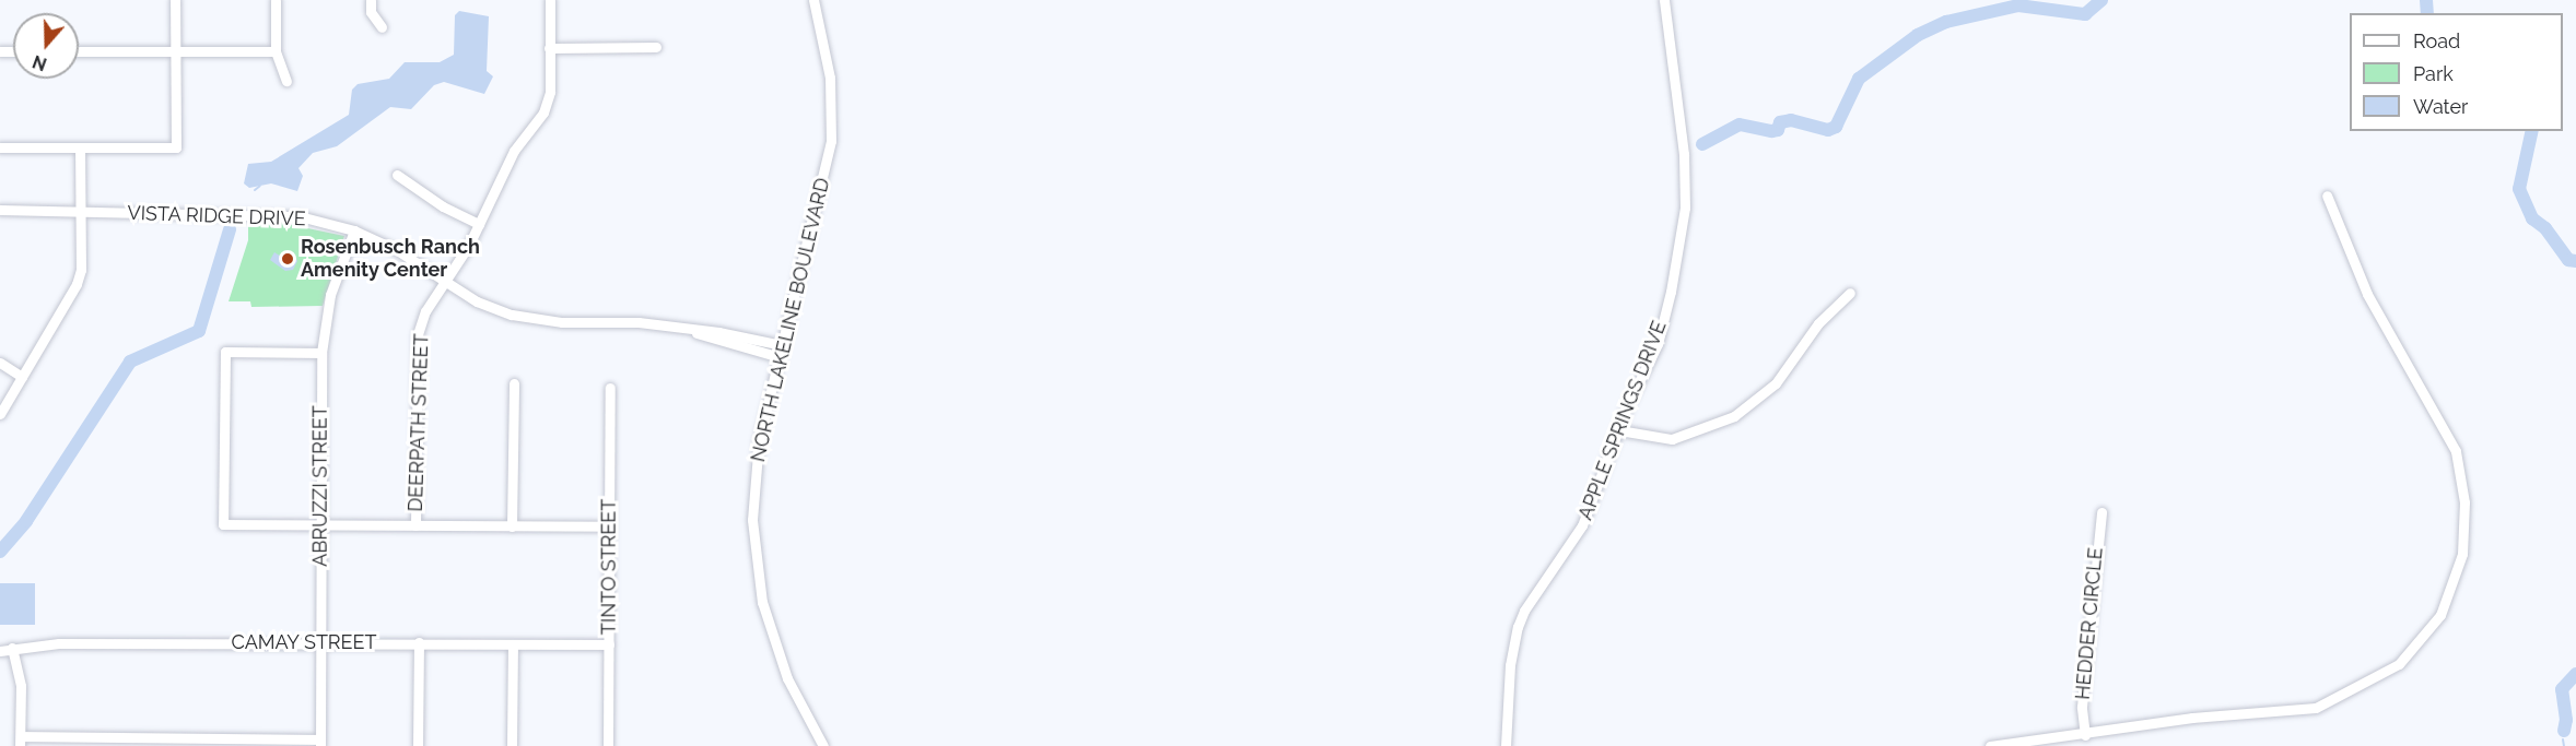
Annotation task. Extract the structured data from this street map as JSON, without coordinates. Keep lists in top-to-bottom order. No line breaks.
{"streets":{"street":["VISTA RIDGE DRIVE","NORTH LAKELINE BOULEVARD","APPLE SPRINGS DRIVE","DEERPATH STREET","ABRUZZI STREET","TINTO STREET","HEDDER CIRCLE","CAMAY STREET"]},"crossings":[["VISTA RIDGE DRIVE","NORTH LAKELINE BOULEVARD"],["VISTA RIDGE DRIVE","DEERPATH STREET"],["VISTA RIDGE DRIVE","ABRUZZI STREET"],["ABRUZZI STREET","CAMAY STREET"],["TINTO STREET","CAMAY STREET"]],"places":["Rosenbusch Ranch Amenity Center"],"legend":["Road","Park","Water"],"north":"bottom"}
